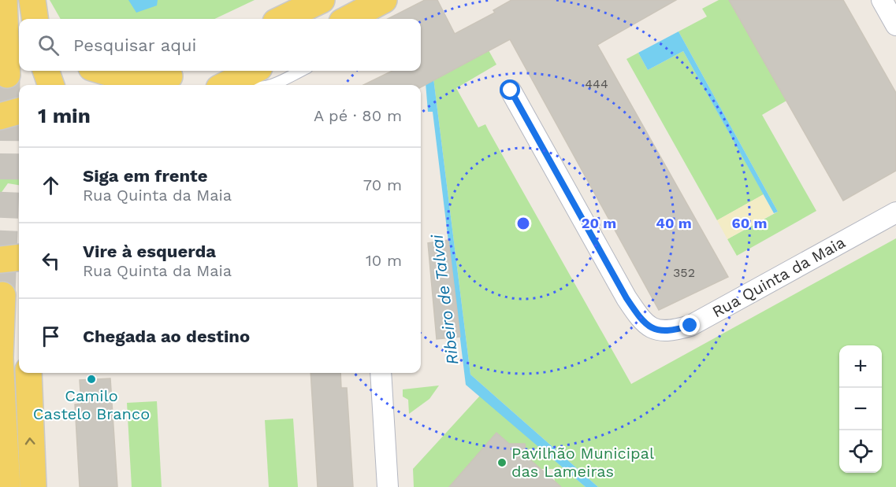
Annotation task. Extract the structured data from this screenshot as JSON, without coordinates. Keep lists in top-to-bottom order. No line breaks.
{"streets":{"street":["Rua Quinta da Maia"]},"water":["Ribeiro de Talvai"],"places":["Camilo Castelo Branco","Pavilhão Municipal das Lameiras"],"house_numbers":["444","352"],"page":{"search":"Pesquisar aqui","heading":["1 min","A pé · 80 m"],"list":[["Siga em frente","Rua Quinta da Maia","70 m"],["Vire à esquerda","Rua Quinta da Maia","10 m"],"Chegada ao destino"],"map_buttons":["+","−"]},"rings":["20 m","40 m","60 m"]}
